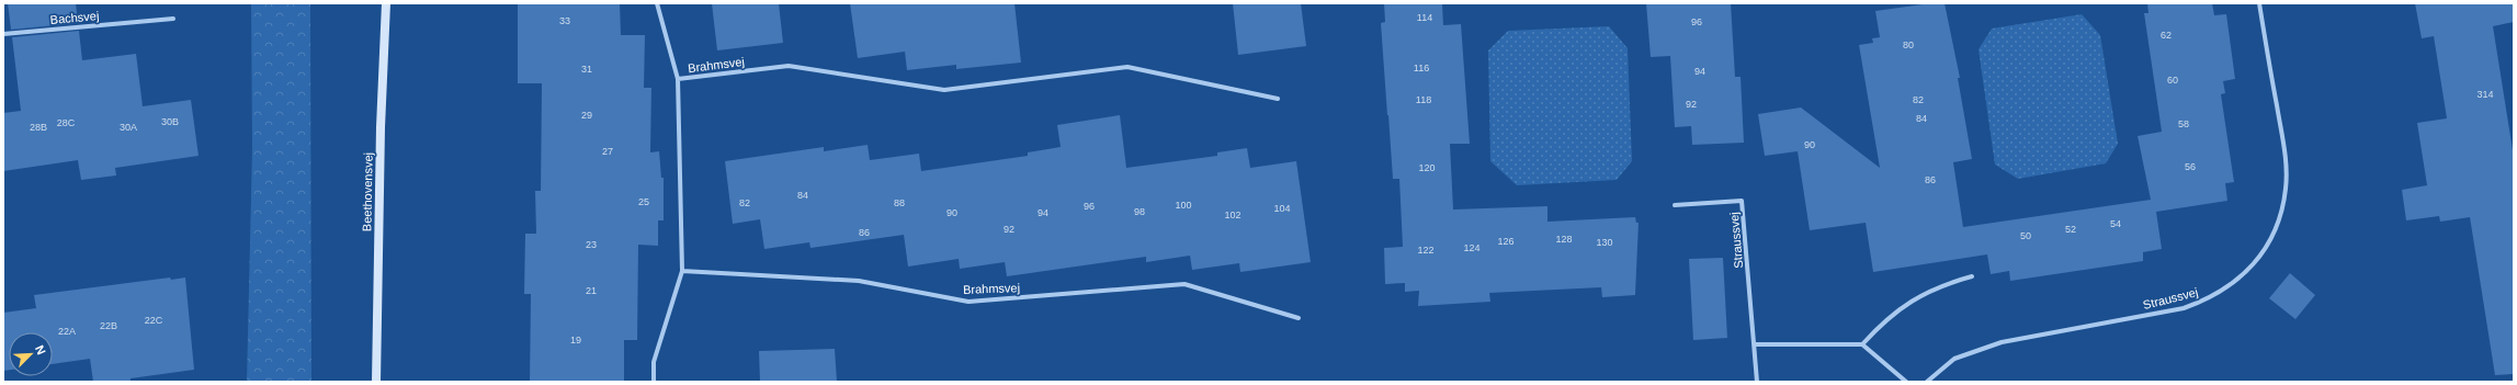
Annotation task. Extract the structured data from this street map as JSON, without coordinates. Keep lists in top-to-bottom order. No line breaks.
{"streets":{"street":["Bachsvej","Brahmsvej","Beethovensvej","Straussvej"]},"house_numbers":["114","33","96","62","80","116","31","94","60","314","118","82","92","29","84","30B","28C","58","28B","30A","90","27","56","120","86","84","25","82","88","100","96","104","98","90","94","102","54","92","52","86","50","128","126","130","23","124","122","21","22C","22B","22A","19"],"north":"top right"}
